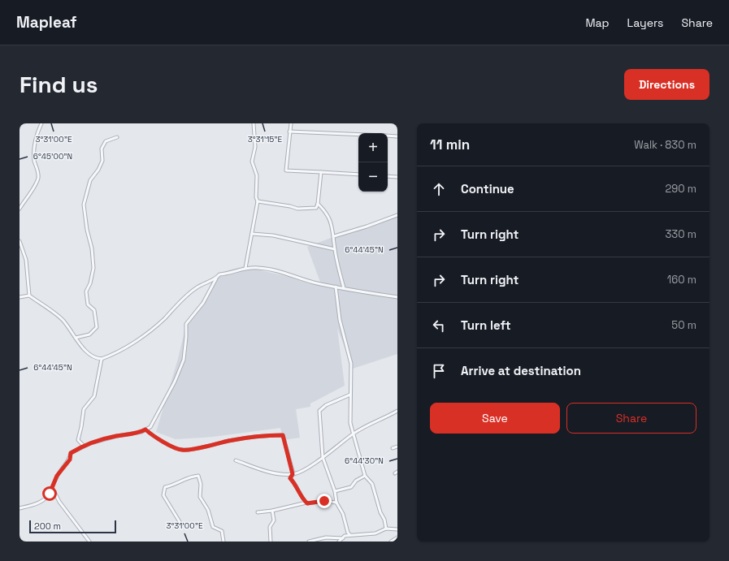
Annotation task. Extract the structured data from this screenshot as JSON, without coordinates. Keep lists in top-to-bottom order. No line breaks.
{"scale_bar":"200 m","page":{"header":"Mapleaf","nav":["Map","Layers","Share"],"buttons":["Directions",["Save","Share"]],"title":"Find us","heading":["11 min","Walk · 830 m"],"map_buttons":["+","−"],"list":[["Continue","290 m"],["Turn right","330 m"],["Turn right","160 m"],["Turn left","50 m"],"Arrive at destination"],"scale":"200 m"},"coordinates":["3°31'00\"E","3°31'15\"E","6°45'00\"N","6°44'45\"N","6°44'30\"N"]}
